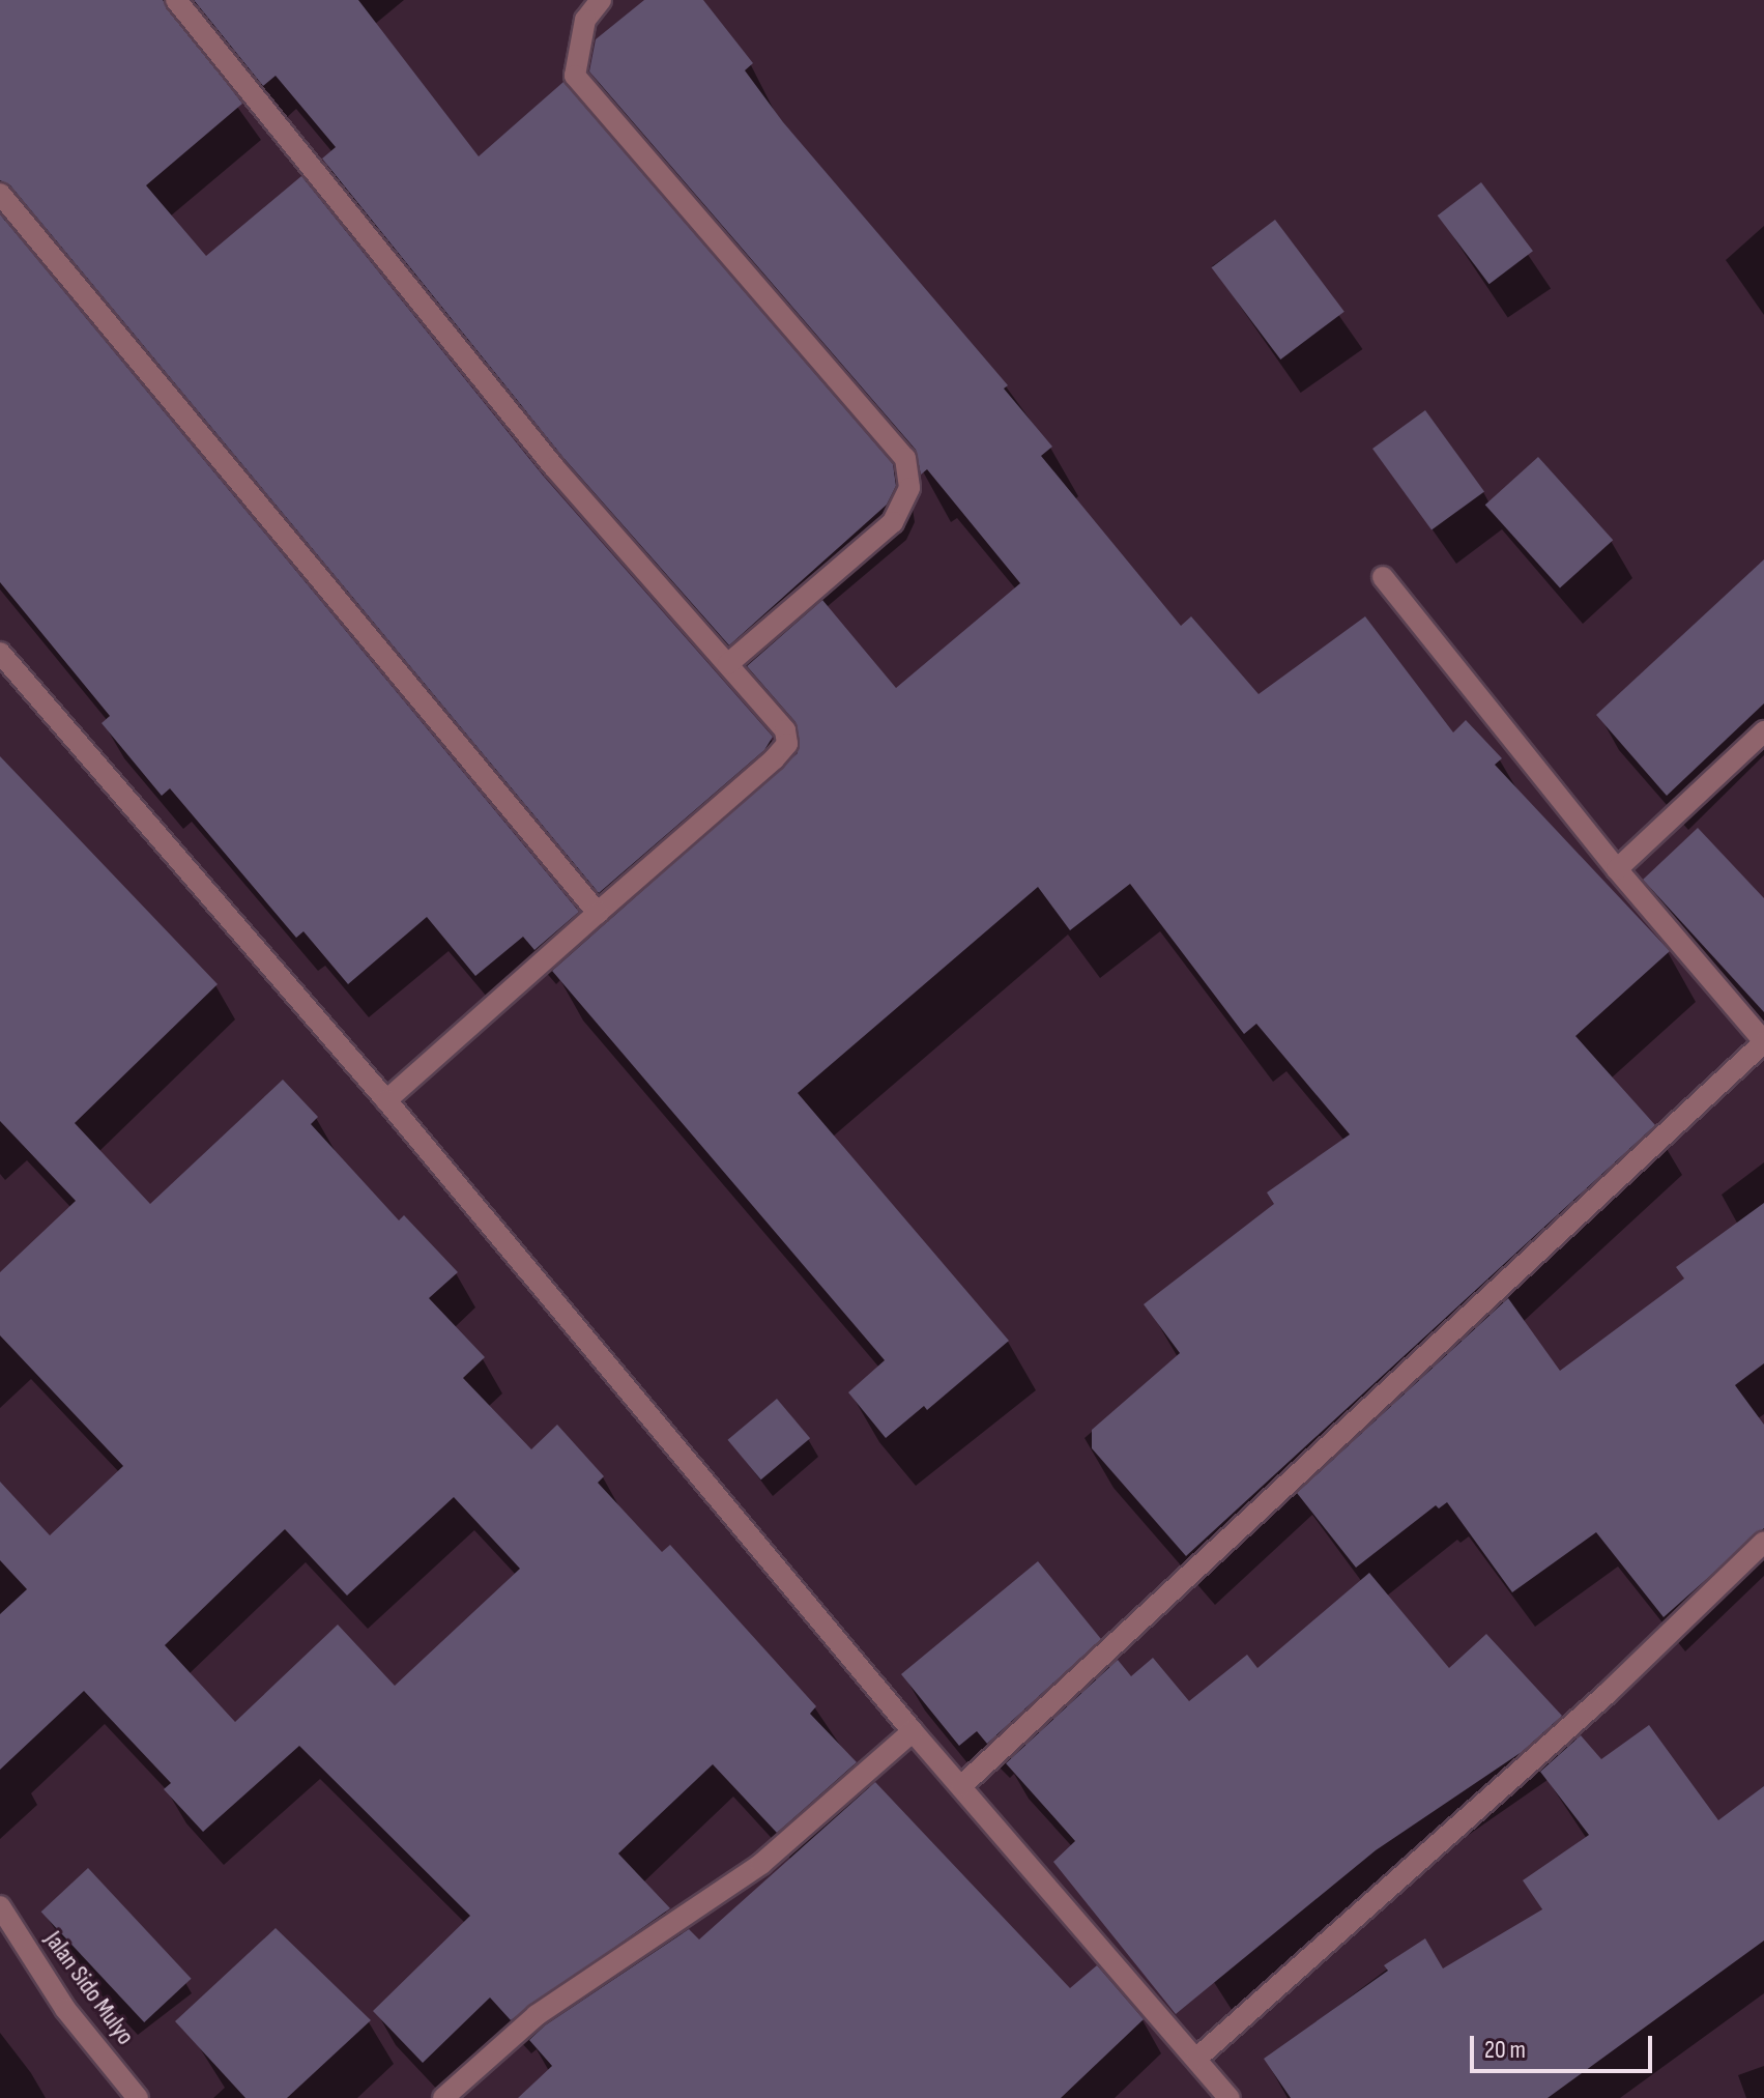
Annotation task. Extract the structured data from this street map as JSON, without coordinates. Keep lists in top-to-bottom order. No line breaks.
{"streets":{"street":["Jalan Sido Mulyo"]},"scale_bar":"20 m"}
